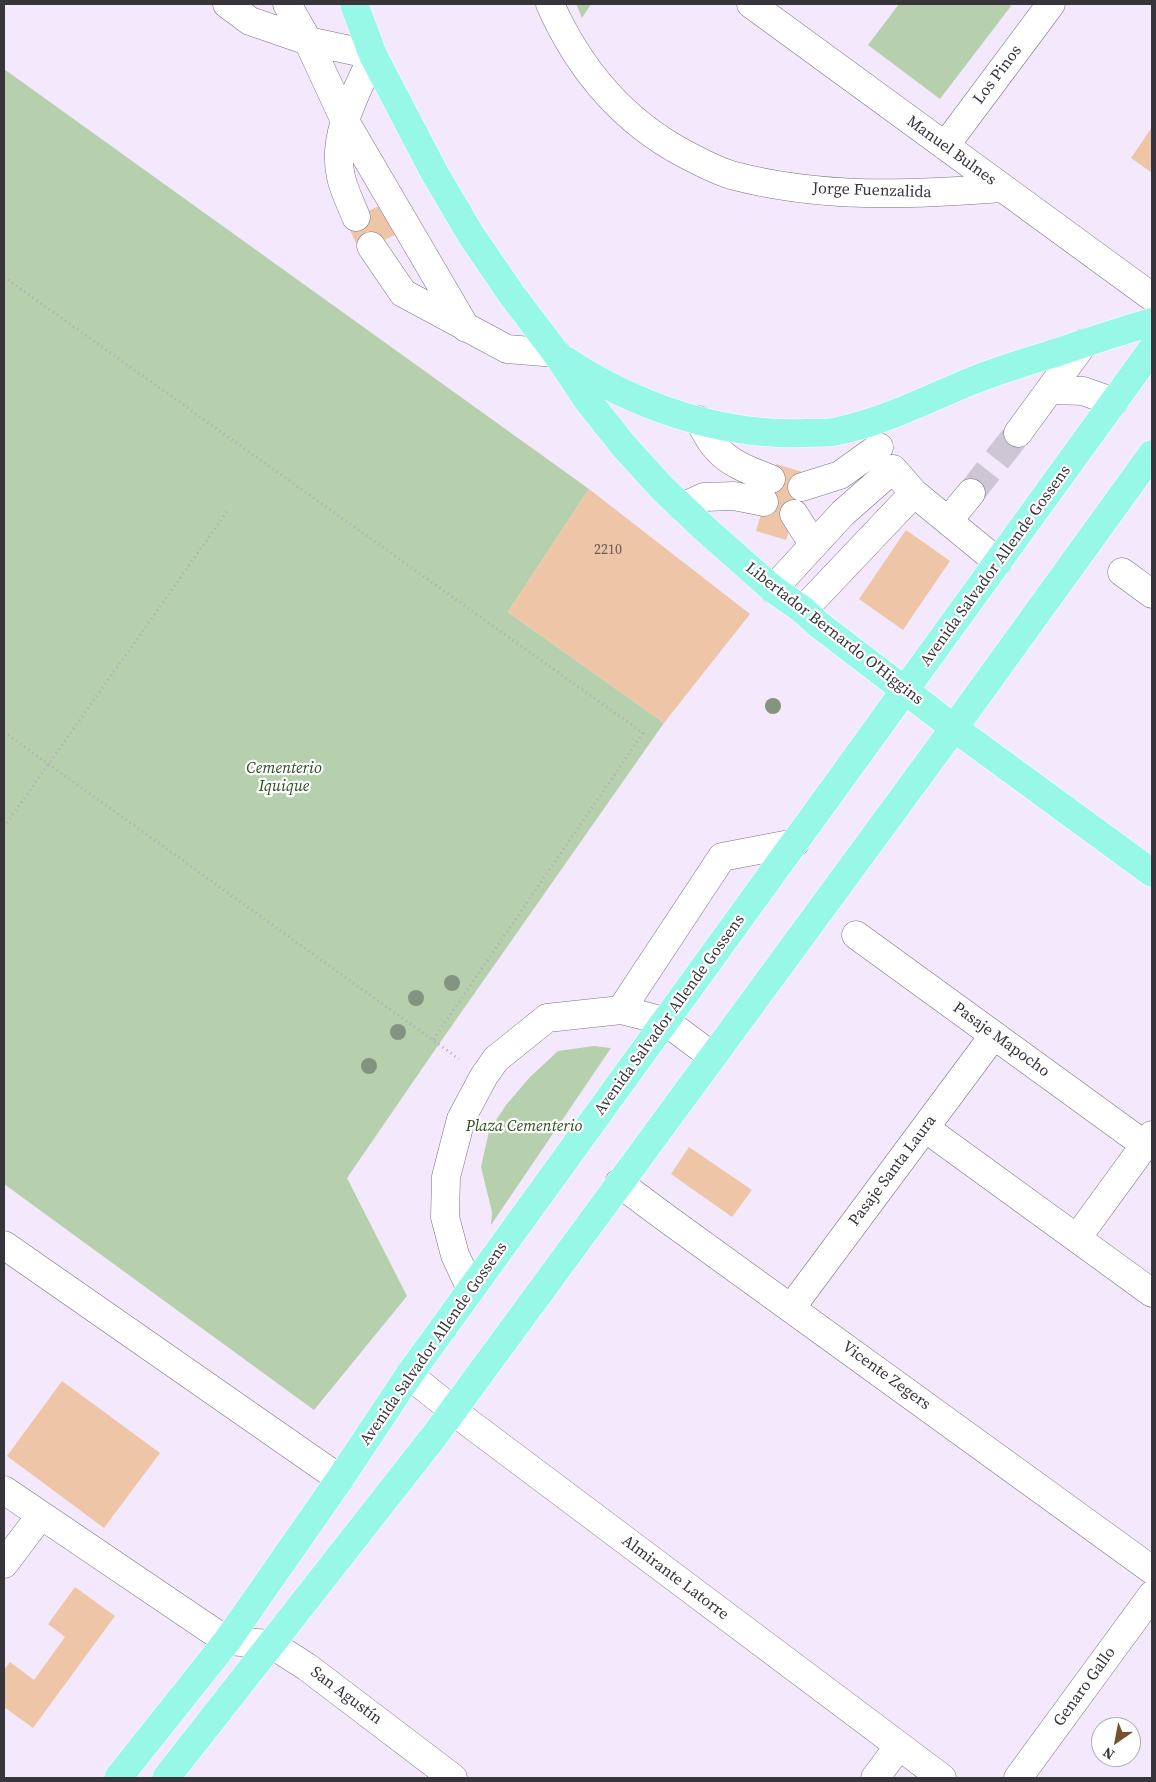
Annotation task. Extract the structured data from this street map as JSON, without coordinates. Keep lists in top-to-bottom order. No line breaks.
{"streets":{"main road":["Avenida Salvador Allende Gossens","Libertador Bernardo O'Higgins"],"street":["Los Pinos","Manuel Bulnes","Jorge Fuenzalida","Pasaje Mapocho","Pasaje Santa Laura","Vicente Zegers","Almirante Latorre","Genaro Gallo","San Agustín"]},"crossings":[["Los Pinos","Manuel Bulnes"],["Manuel Bulnes","Jorge Fuenzalida"],["Avenida Salvador Allende Gossens","Libertador Bernardo O'Higgins"],["Avenida Salvador Allende Gossens","Almirante Latorre"],["Avenida Salvador Allende Gossens","San Agustín"],["Pasaje Mapocho","Pasaje Santa Laura"],["Pasaje Santa Laura","Vicente Zegers"]],"parks":["Cementerio Iquique","Plaza Cementerio"],"house_numbers":["2210"],"north":"bottom left"}
